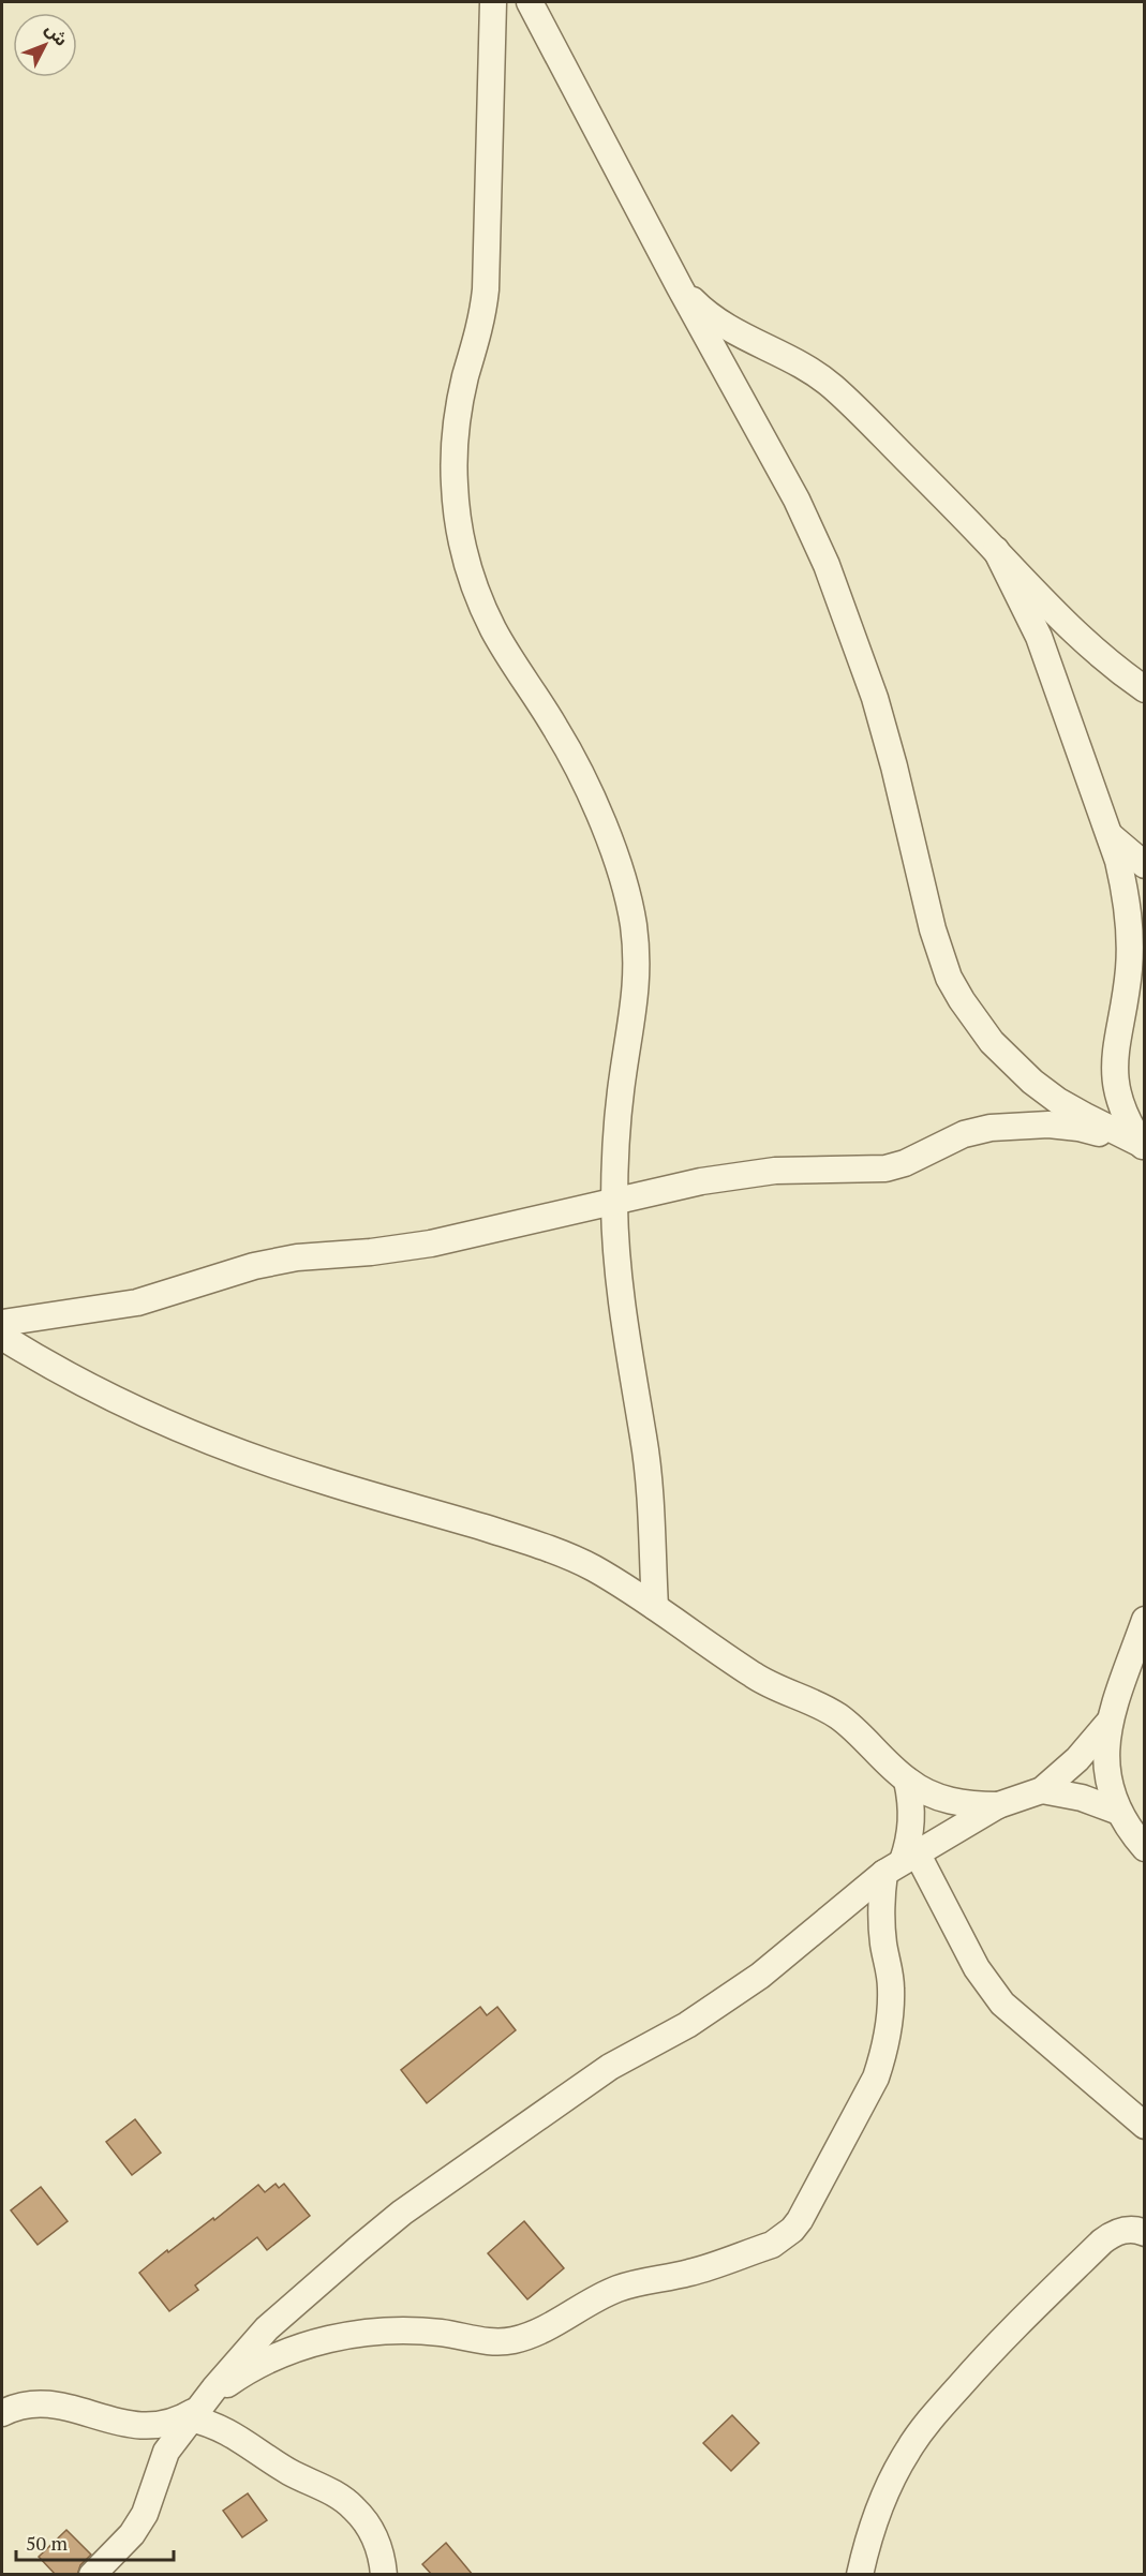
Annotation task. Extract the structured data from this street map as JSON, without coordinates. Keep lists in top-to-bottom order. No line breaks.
{"scale_bar":"50 m","north":"top right"}
